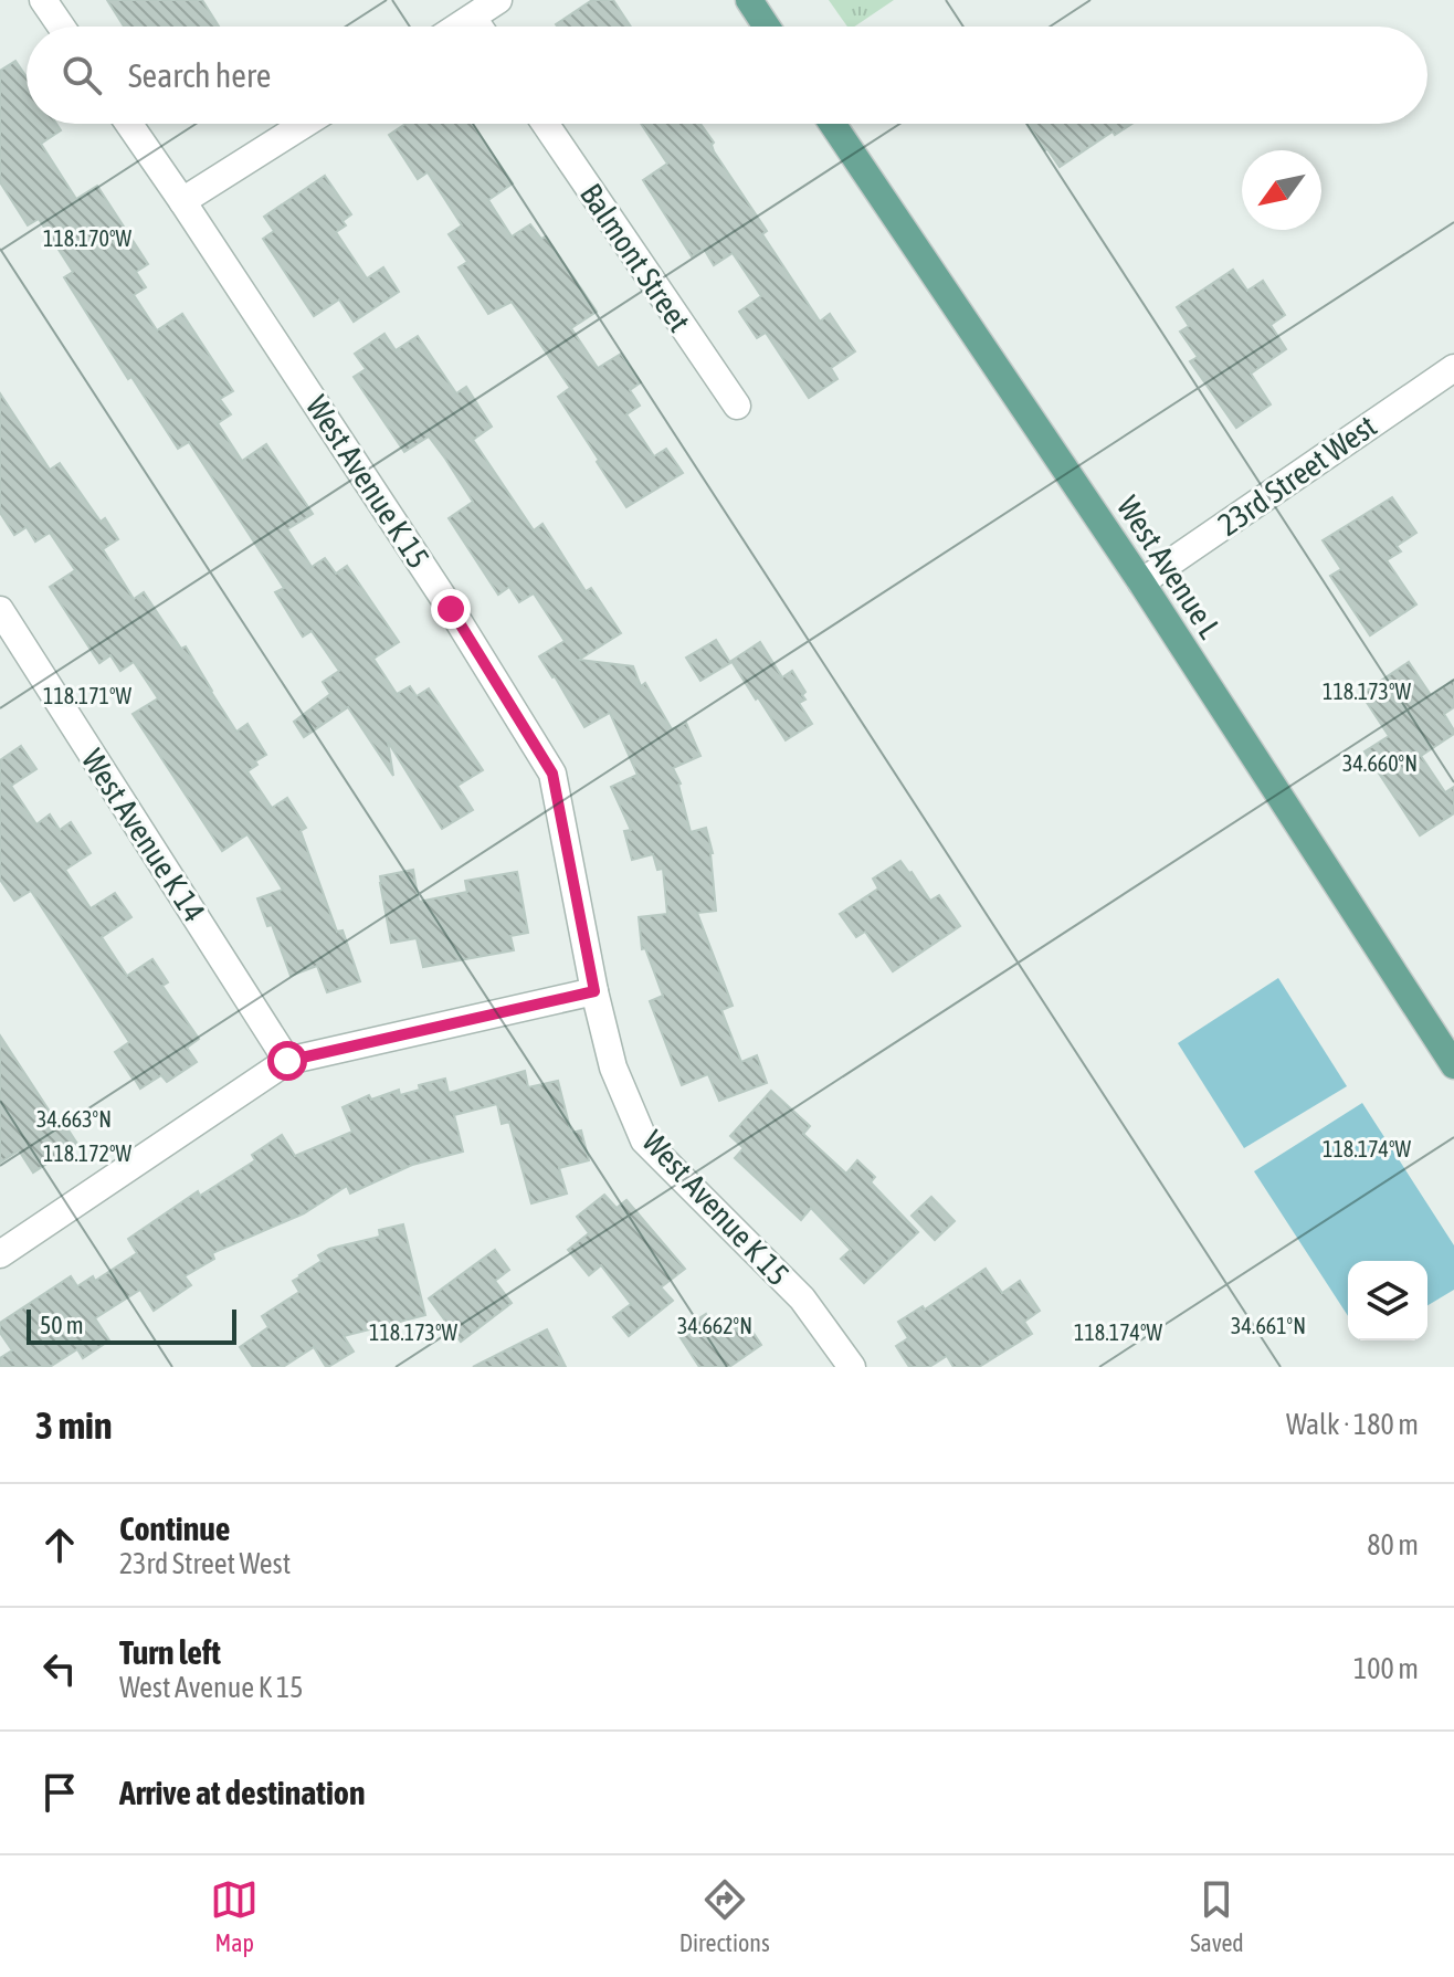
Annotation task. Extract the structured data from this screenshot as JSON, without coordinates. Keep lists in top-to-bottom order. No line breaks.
{"streets":{"main road":["West Avenue L"],"street":["Balmont Street","23rd Street West","West Avenue K 15","West Avenue K 14"]},"crossings":[["23rd Street West","West Avenue L"]],"scale_bar":"50 m","north":"bottom left","page":{"search":"Search here","scale":"50 m","heading":["3 min","Walk · 180 m"],"list":[["Continue","23rd Street West","80 m"],["Turn left","West Avenue K 15","100 m"],"Arrive at destination"],"nav":["Map","Directions","Saved"]},"coordinates":["118.170°W","118.173°W","118.171°W","34.660°N","34.663°N","118.174°W","118.172°W","34.662°N","34.661°N"]}
